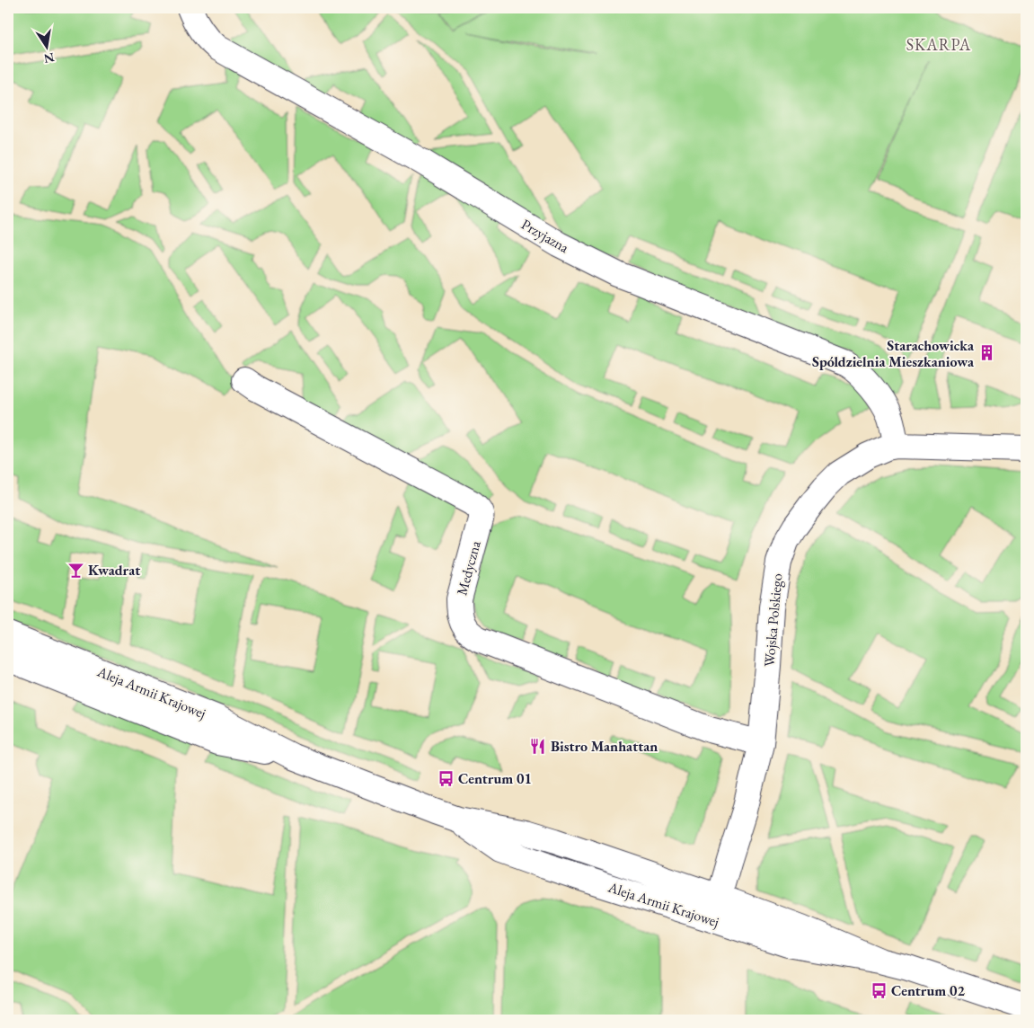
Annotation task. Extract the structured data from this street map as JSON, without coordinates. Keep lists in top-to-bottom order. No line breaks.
{"streets":{"street":["Przyjazna","Medyczna","Wojska Polskiego","Aleja Armii Krajowej"]},"crossings":[["Przyjazna","Wojska Polskiego"],["Medyczna","Wojska Polskiego"],["Wojska Polskiego","Aleja Armii Krajowej"]],"districts":["SKARPA"],"places":{"building":["Starachowicka Spóldzielnia Mieszkaniowa"],"bar":["Kwadrat"],"restaurant":["Bistro Manhattan"],"bus stop":["Centrum 01","Centrum 02"]},"north":"bottom"}
